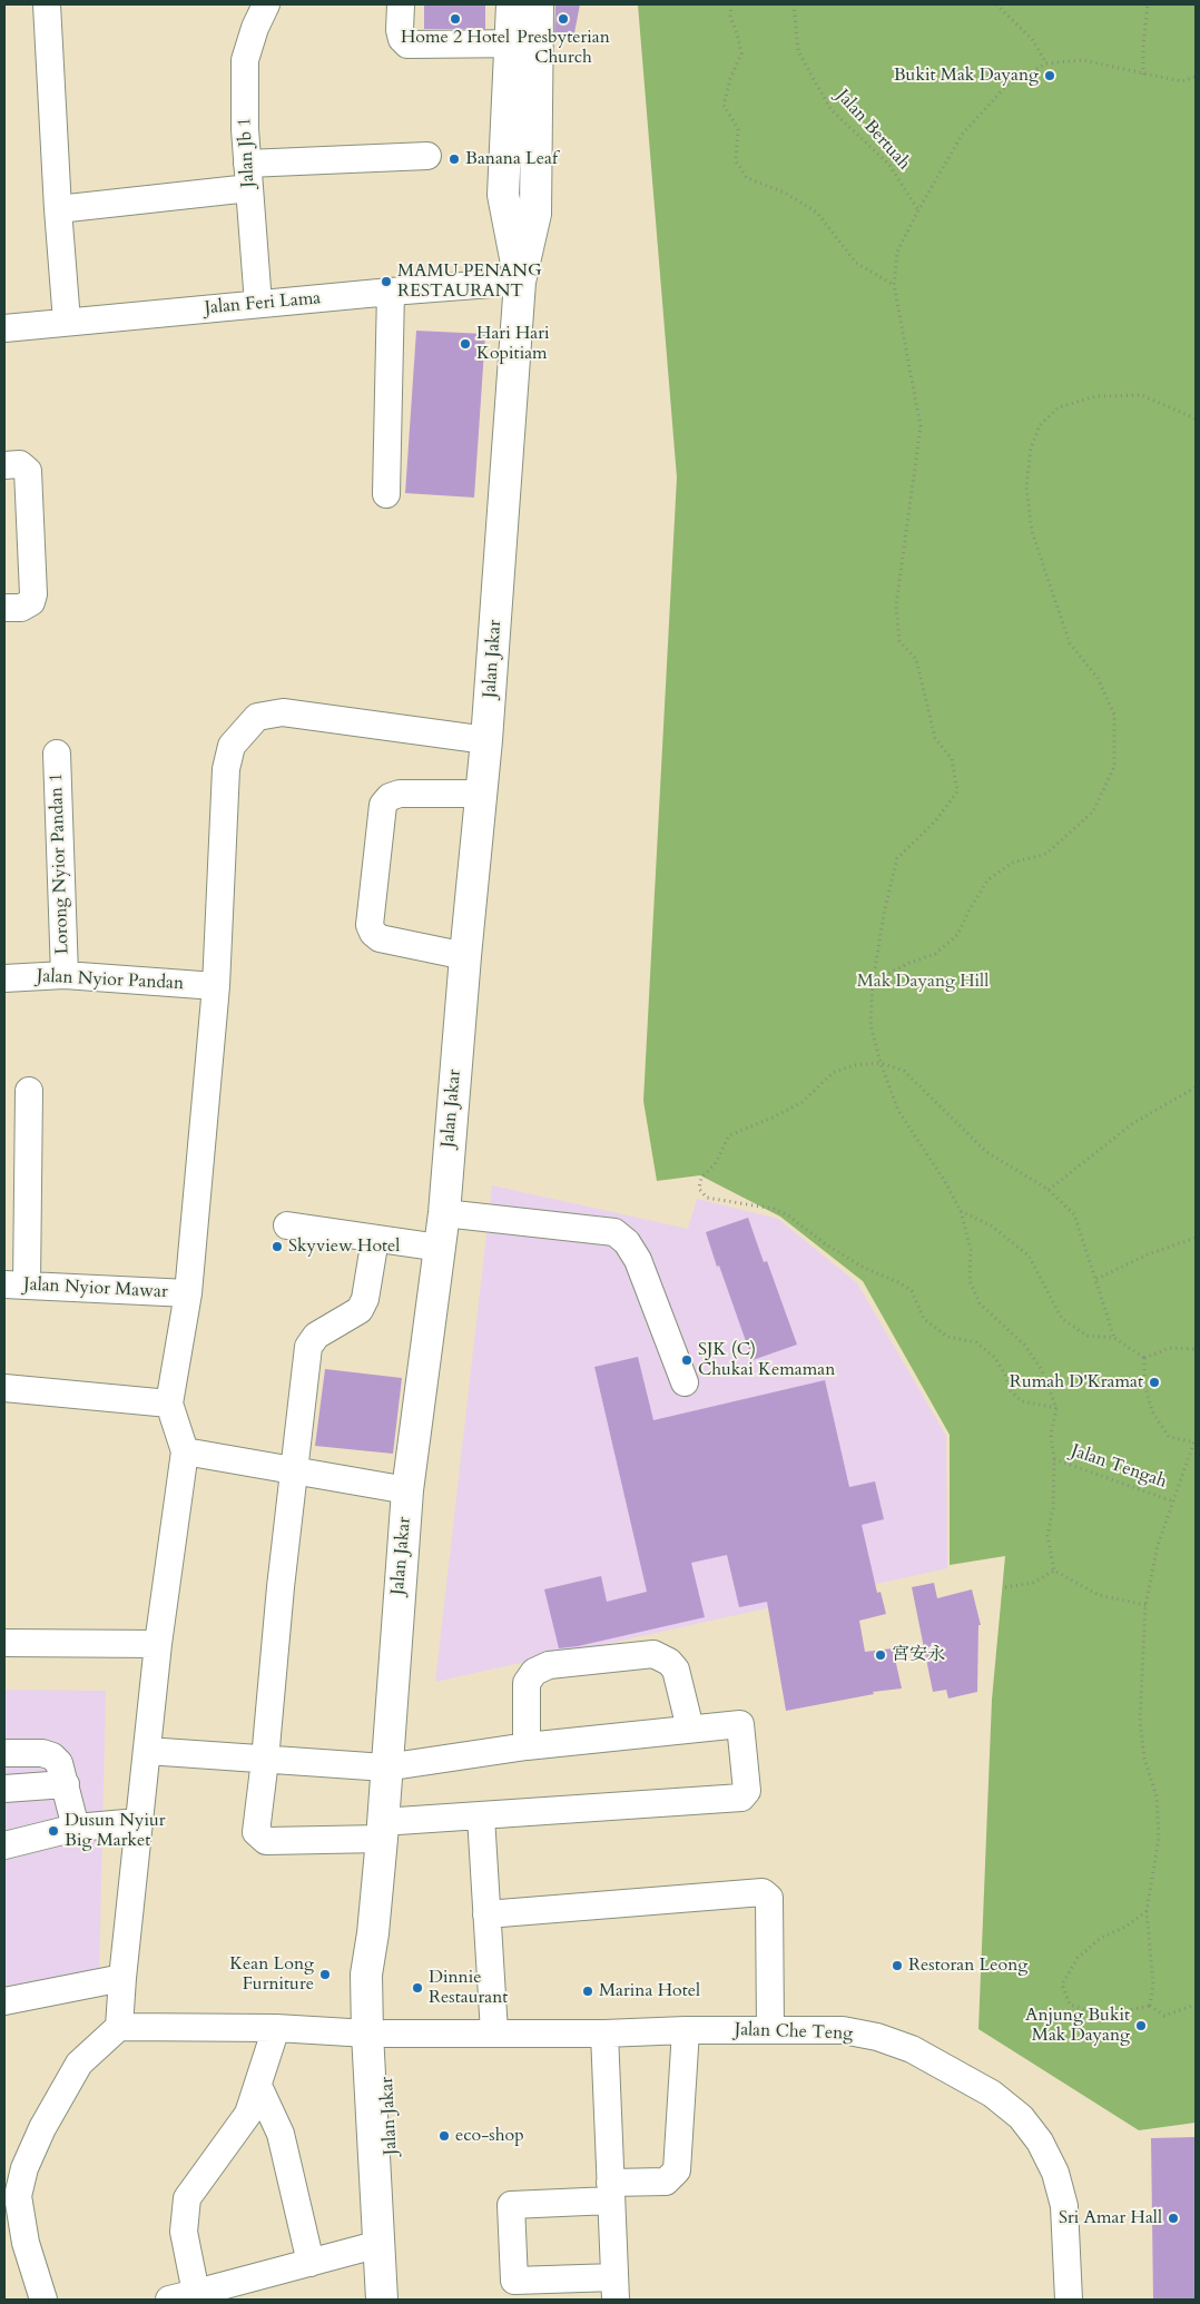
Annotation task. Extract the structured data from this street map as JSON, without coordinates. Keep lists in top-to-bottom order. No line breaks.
{"streets":{"main road":["Jalan Jakar"],"street":["Jalan Jb 1","Jalan Feri Lama","Lorong Nyior Pandan 1","Jalan Nyior Pandan","Jalan Nyior Mawar","Jalan Che Teng"],"path":["Jalan Bertuah","Jalan Tengah"]},"crossings":[["Jalan Jb 1","Jalan Feri Lama"],["Jalan Feri Lama","Jalan Jakar"],["Jalan Jakar","Jalan Che Teng"],["Lorong Nyior Pandan 1","Jalan Nyior Pandan"]],"parks":["Mak Dayang Hill"],"places":["Home 2 Hotel","Presbyterian Church","Bukit Mak Dayang","Banana Leaf","MAMU PENANG RESTAURANT","Hari Hari Kopitiam","Skyview Hotel","SJK (C) Chukai Kemaman","Rumah D'Kramat","宮安永","Dusun Nyiur Big Market","Restoran Leong","Kean Long Furniture","Dinnie Restaurant","Marina Hotel","Anjung Bukit Mak Dayang","eco-shop","Sri Amar Hall"]}
